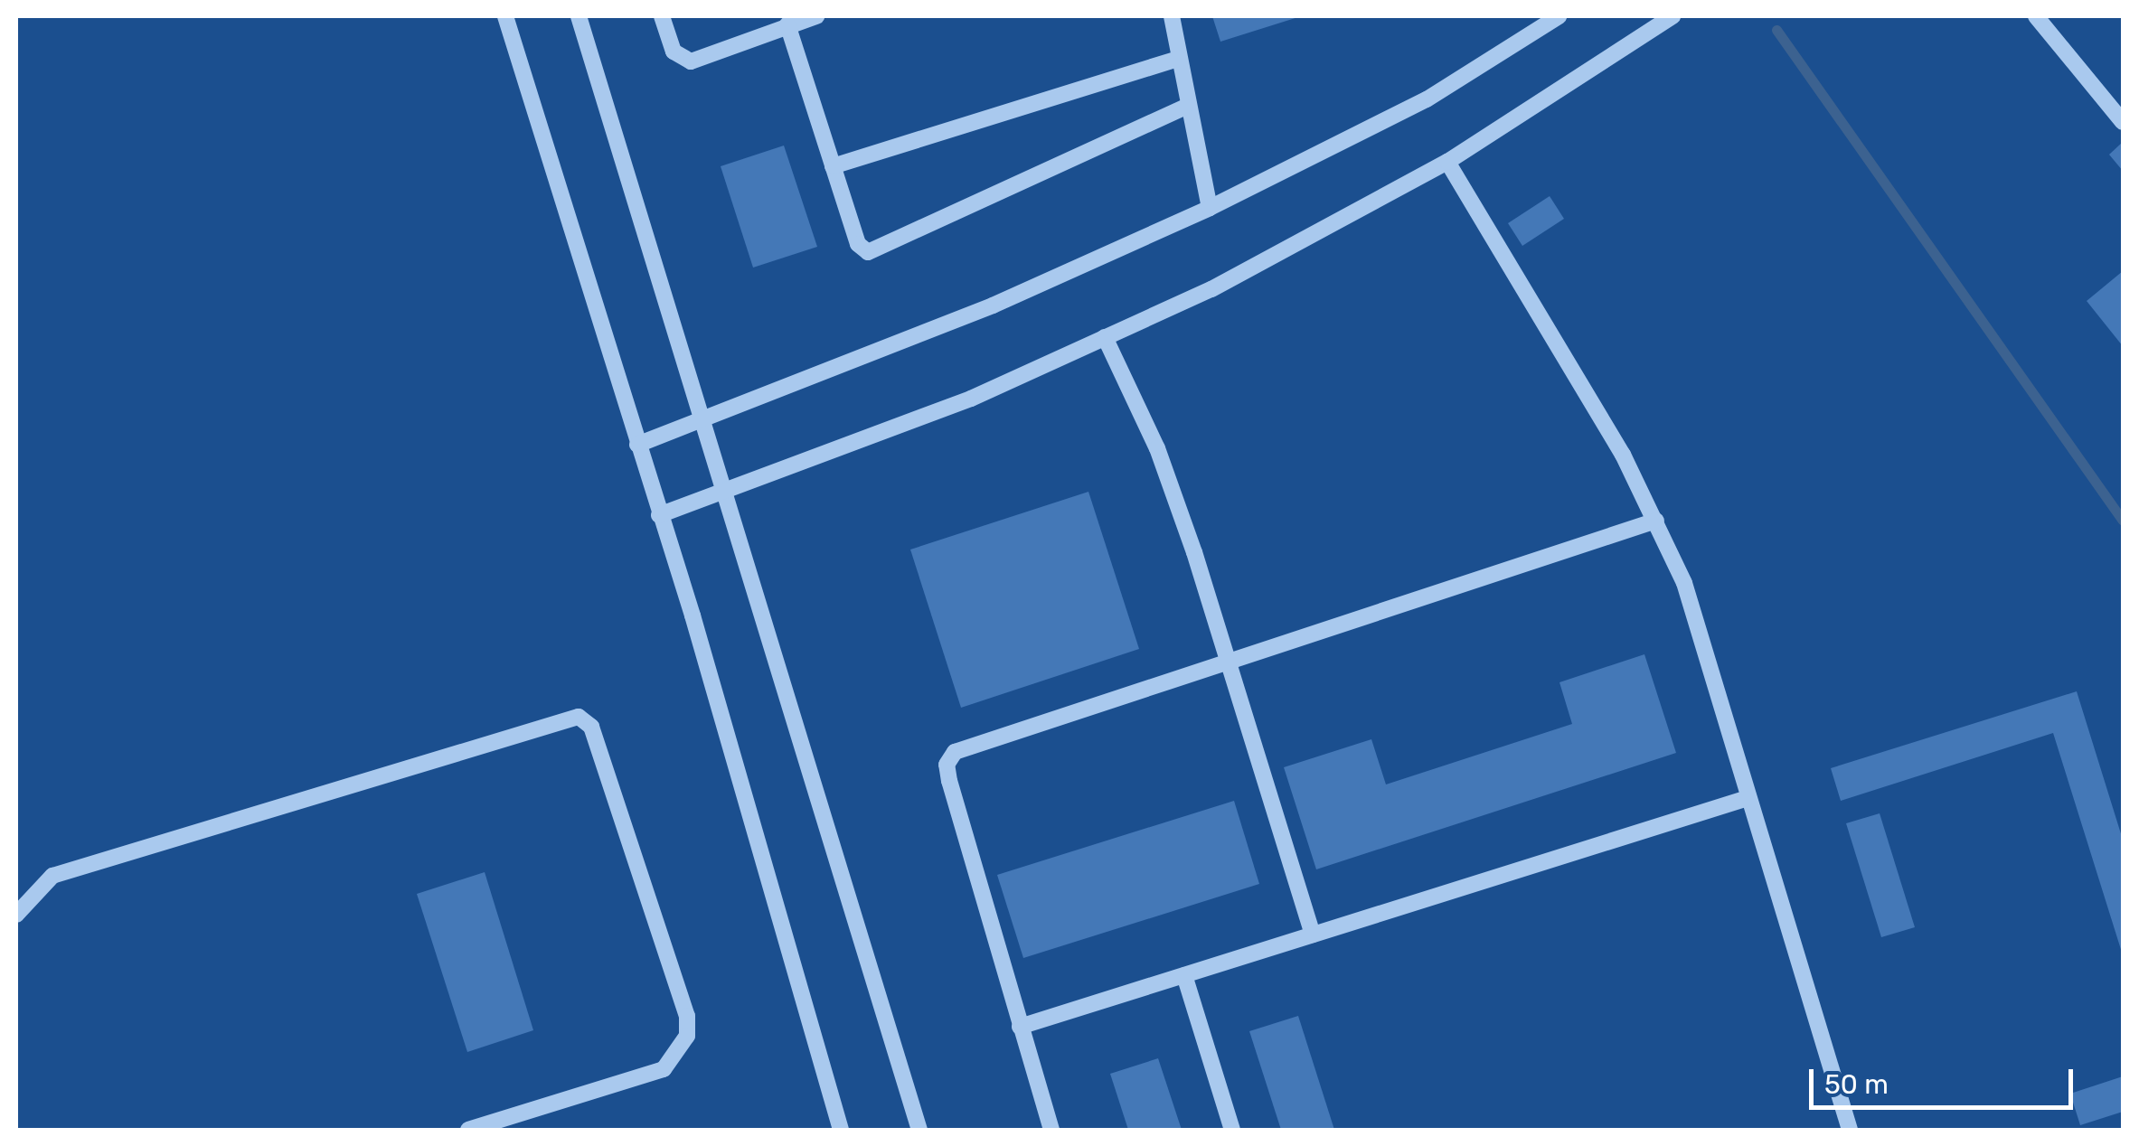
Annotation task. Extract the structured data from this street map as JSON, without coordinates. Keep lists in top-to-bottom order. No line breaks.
{"scale_bar":"50 m"}
